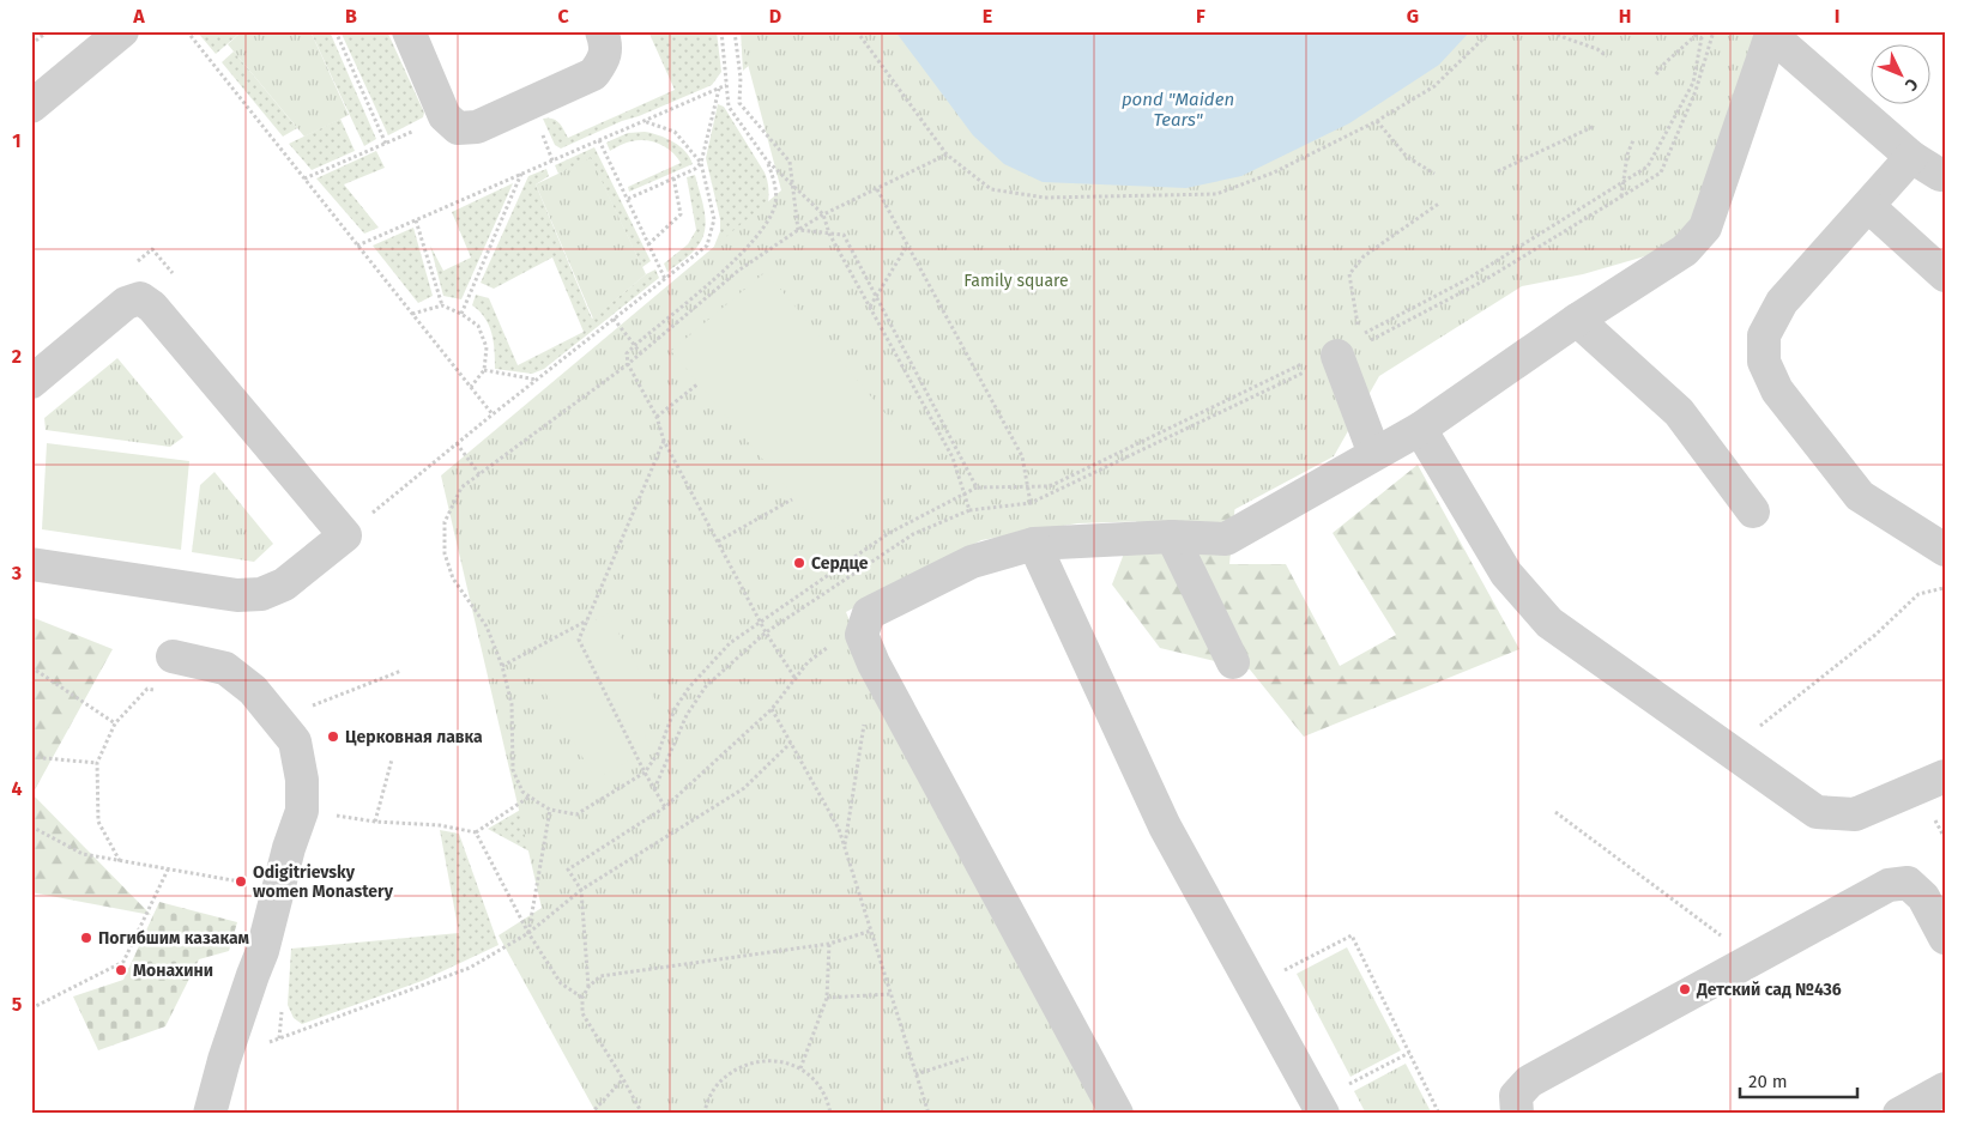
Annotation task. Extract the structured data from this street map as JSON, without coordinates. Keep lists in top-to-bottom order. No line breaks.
{"water":["pond \"Maiden Tears\""],"parks":["Family square"],"places":["Сердце","Церковная лавка","Odigitrievsky women Monastery","Погибшим казакам","Монахини","Детский сад №436"],"scale_bar":"20 m","north":"bottom right","grid":{"columns":["A","B","C","D","E","F","G","H","I"],"rows":["1","2","3","4","5"]}}
